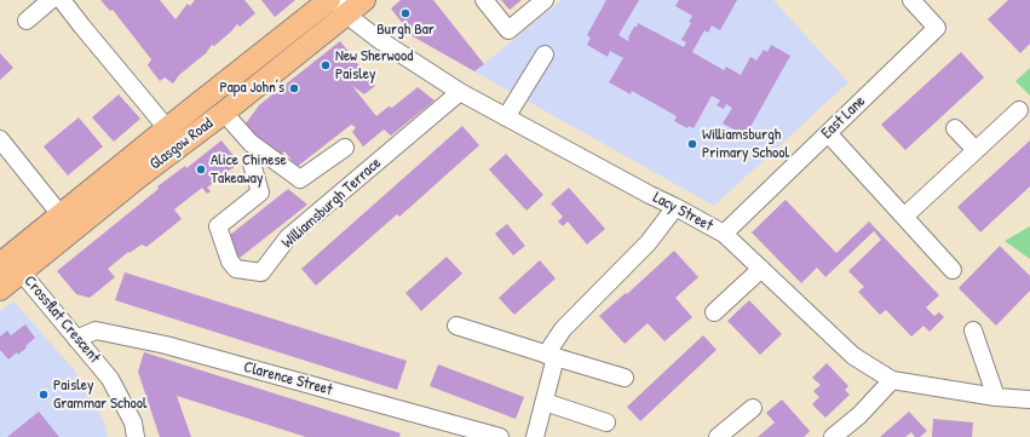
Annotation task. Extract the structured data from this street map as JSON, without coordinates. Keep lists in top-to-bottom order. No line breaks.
{"streets":{"main road":["Glasgow Road"],"street":["East Lane","Williamsburgh Terrace","Lacy Street","Crossflat Crescent","Clarence Street"]},"crossings":[["East Lane","Lacy Street"],["Glasgow Road","Lacy Street"],["Glasgow Road","Crossflat Crescent"],["Williamsburgh Terrace","Lacy Street"],["Crossflat Crescent","Clarence Street"]],"places":["Burgh Bar","New Sherwood Paisley","Papa John's","Williamsburgh Primary School","Alice Chinese Takeaway","Paisley Grammar School"]}
